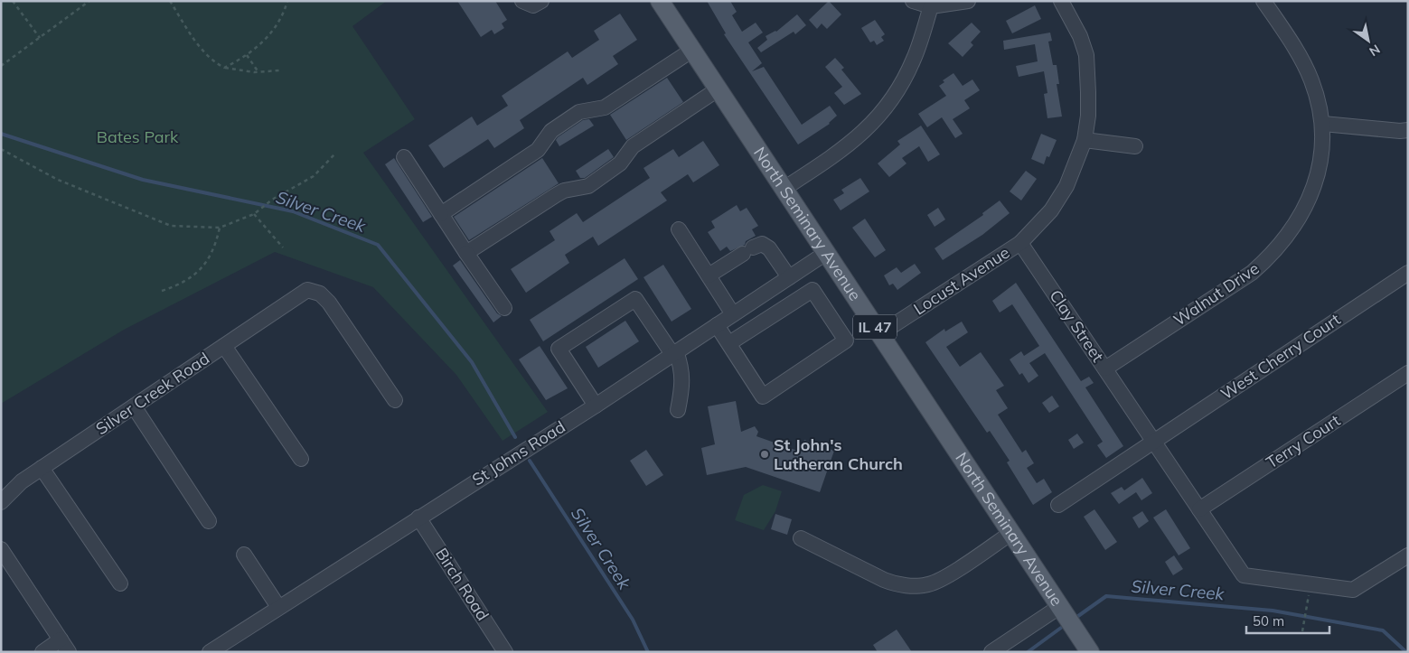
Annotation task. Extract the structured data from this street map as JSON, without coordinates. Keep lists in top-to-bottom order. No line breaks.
{"streets":{"main road":["North Seminary Avenue","IL 47"],"street":["Locust Avenue","Walnut Drive","Clay Street","West Cherry Court","Silver Creek Road","Terry Court","St Johns Road","Birch Road"]},"crossings":[["North Seminary Avenue","Locust Avenue"],["North Seminary Avenue","St Johns Road"],["Locust Avenue","Clay Street"],["Walnut Drive","Clay Street"],["Clay Street","West Cherry Court"],["Clay Street","Terry Court"],["St Johns Road","Birch Road"]],"water":["Silver Creek"],"parks":["Bates Park"],"places":["St John's Lutheran Church"],"scale_bar":"50 m","north":"bottom right"}
